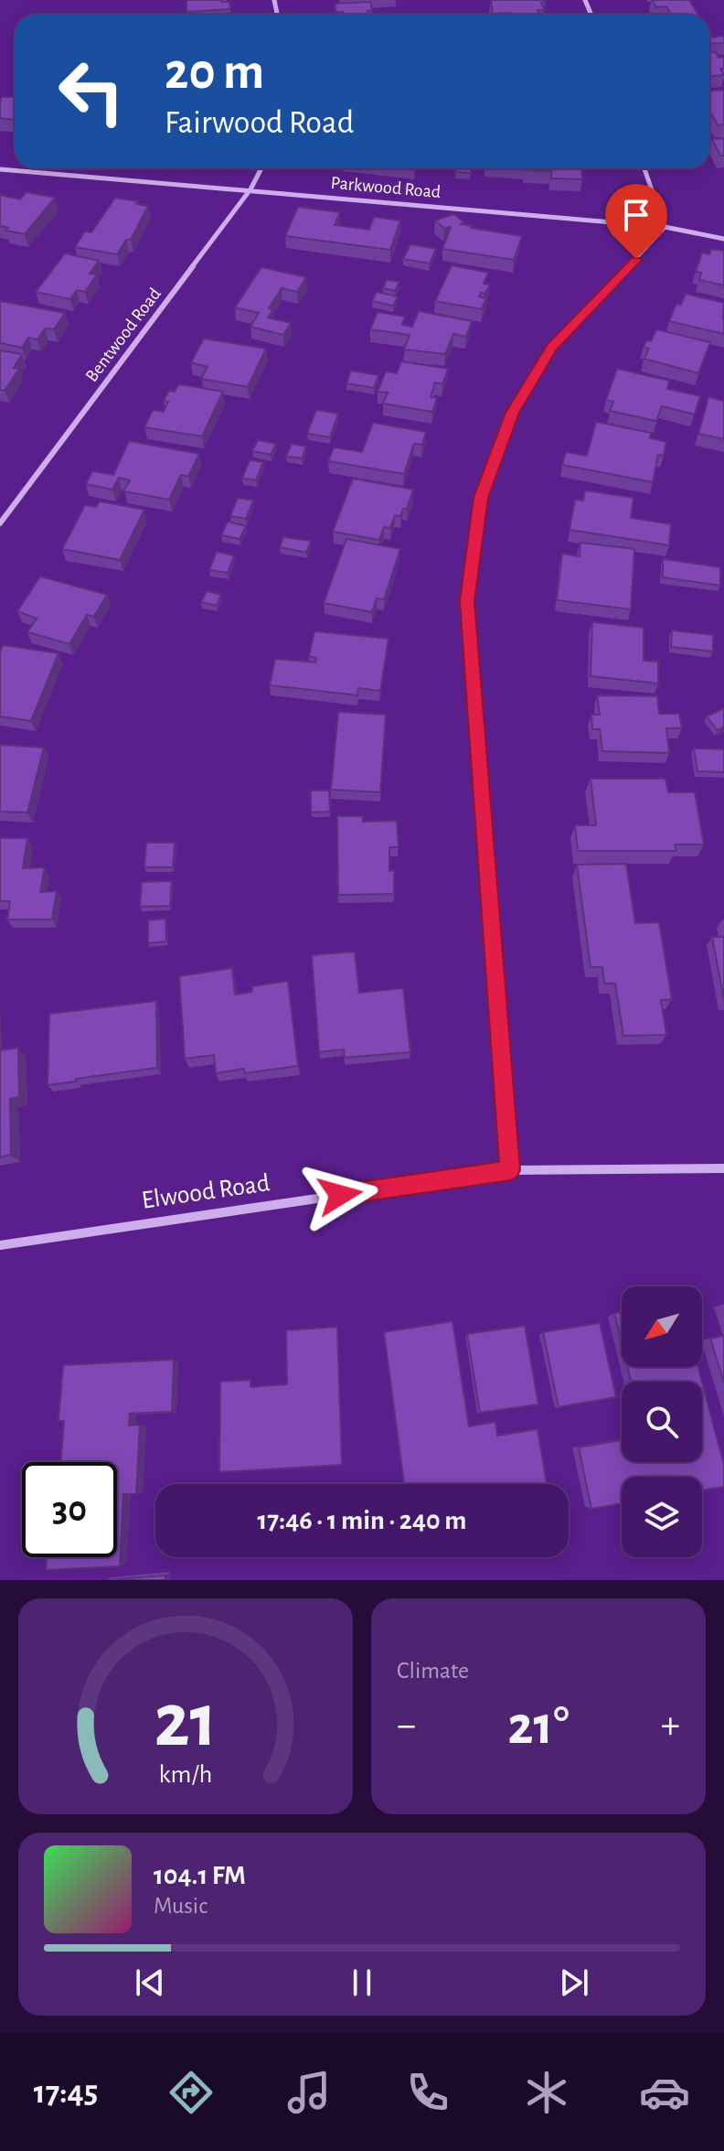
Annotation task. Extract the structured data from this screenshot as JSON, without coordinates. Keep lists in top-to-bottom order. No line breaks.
{"streets":{"street":["Parkwood Road","Bentwood Road","Elwood Road"]},"crossings":[["Parkwood Road","Bentwood Road"]],"north":"bottom left","page":{"turn":["20 m","Fairwood Road"],"limit":"30","trip":"17:46 · 1 min · 240 m","tile":"Climate","heat":["−","21°","+"],"song":["104.1 FM","Music"],"tabs":"17:45","gauge":["21","km/h"]}}
